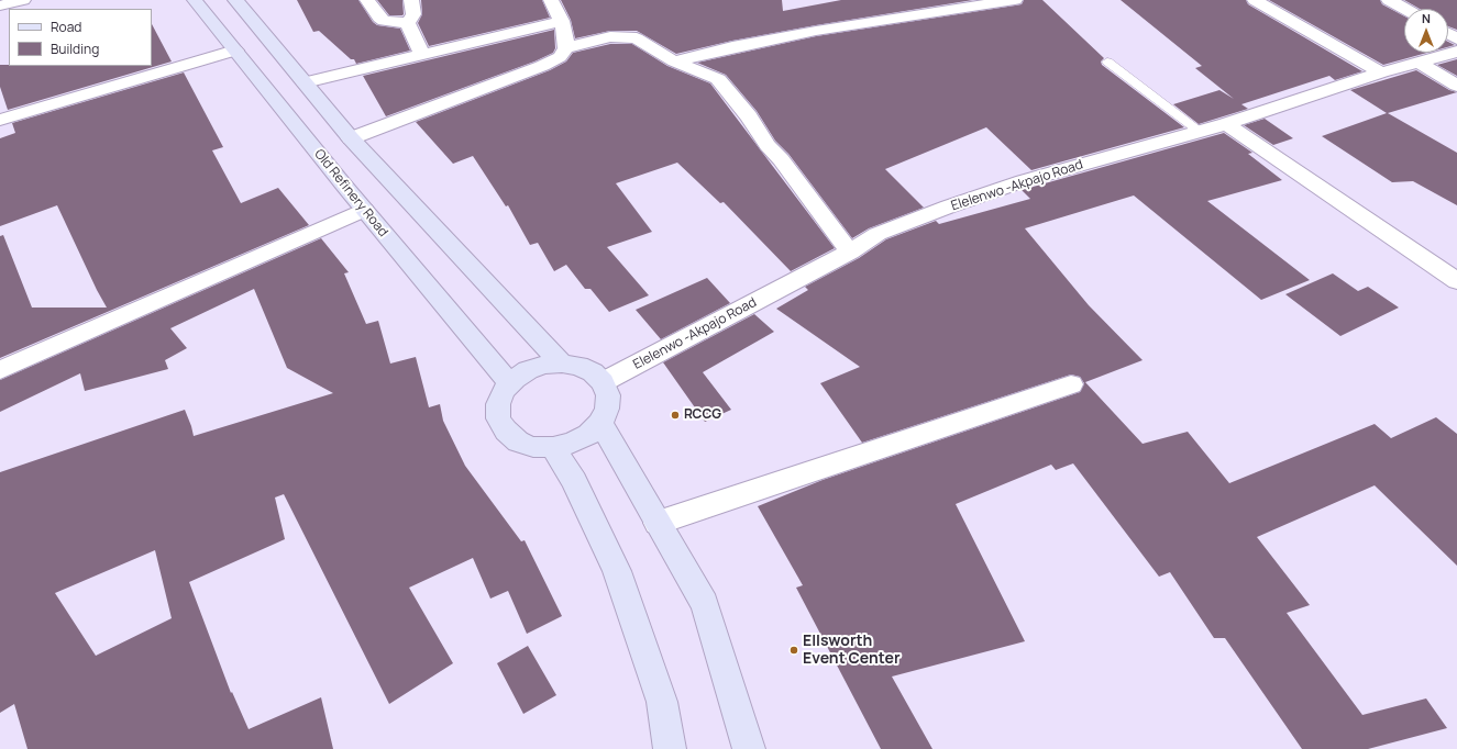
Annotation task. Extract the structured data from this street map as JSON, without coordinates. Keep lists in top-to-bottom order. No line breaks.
{"streets":{"main road":["Old Refinery Road"],"street":["Elelenwo -Akpajo Road"]},"crossings":[["Elelenwo -Akpajo Road","Old Refinery Road"]],"places":["RCCG","Ellsworth Event Center"],"legend":["Road","Building"],"north":"top"}
